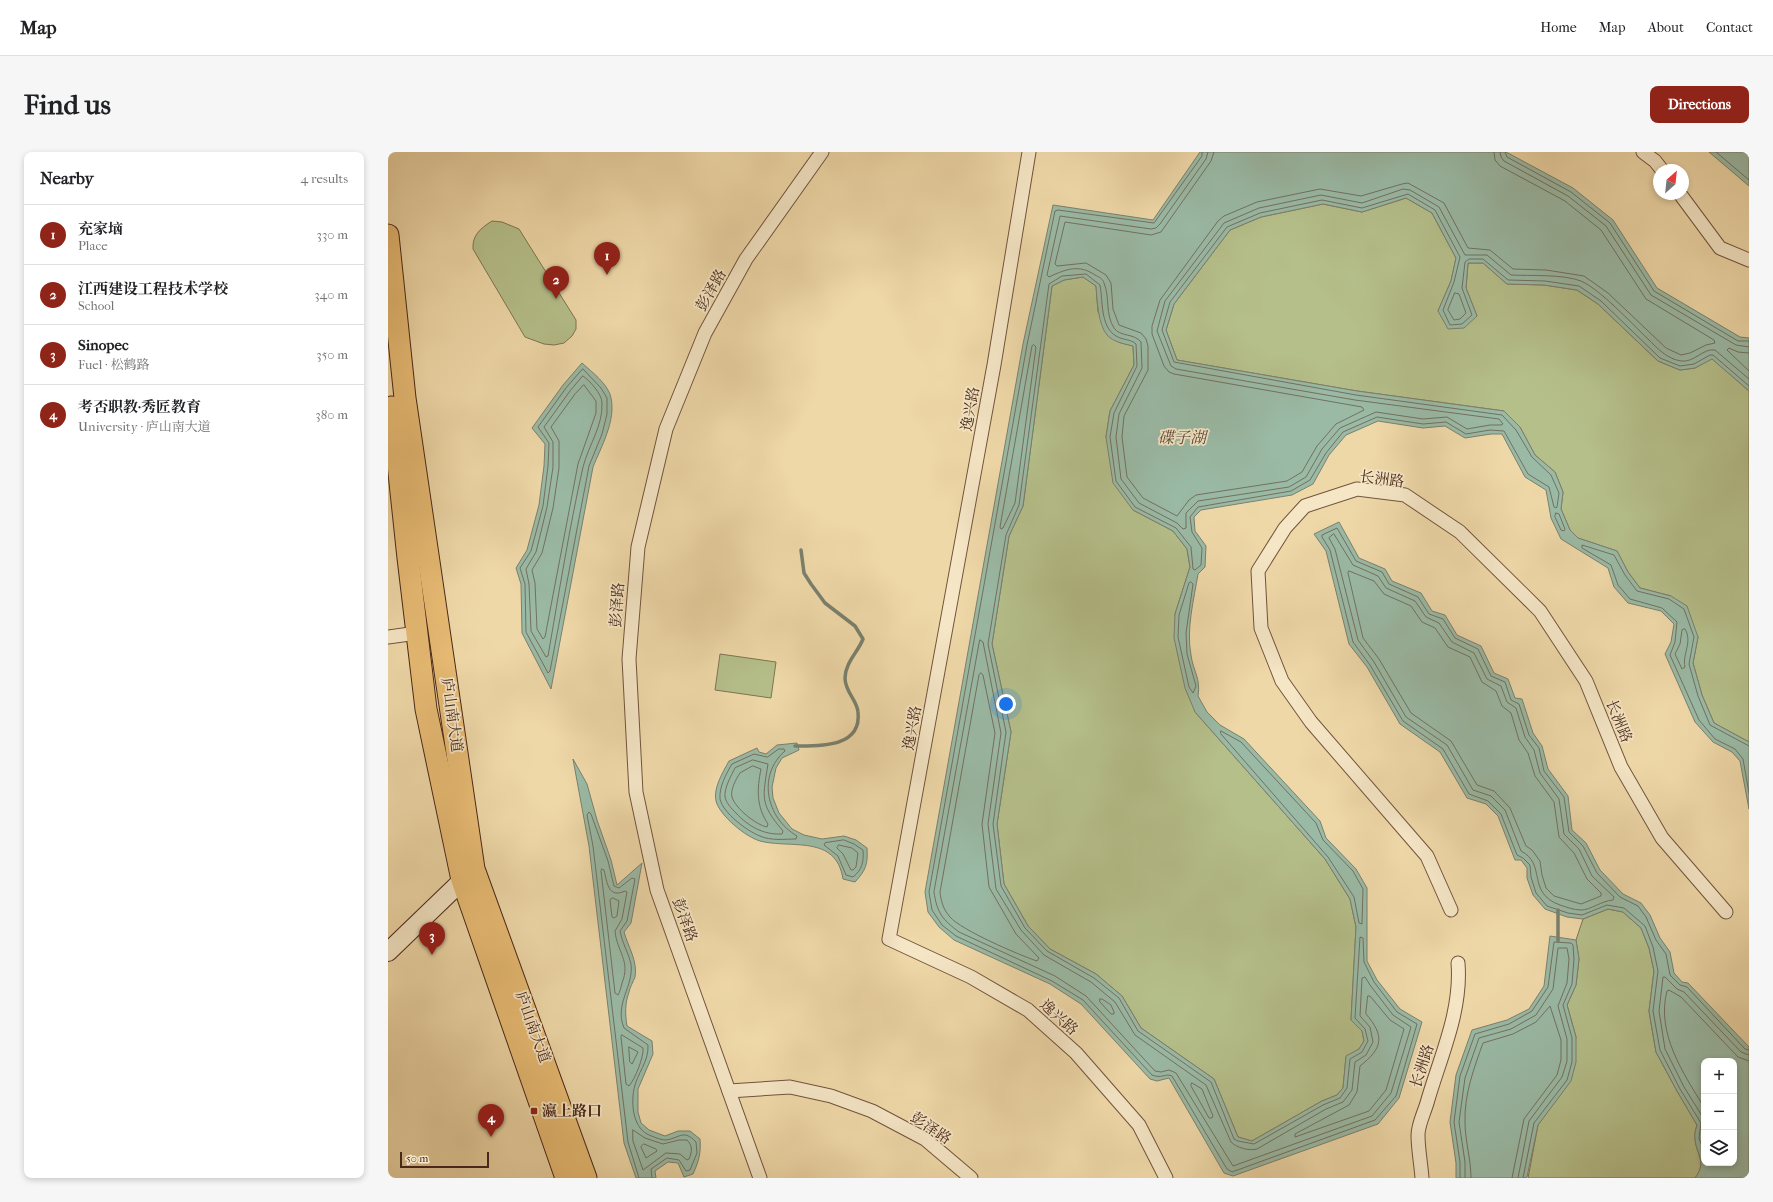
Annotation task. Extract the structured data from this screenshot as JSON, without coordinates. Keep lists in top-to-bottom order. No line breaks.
{"streets":{"highway":["庐山南大道"],"street":["彭泽路","逸兴路","长洲路"]},"water":["碟子湖"],"places":{"transit":["瀛上路口"]},"scale_bar":"50 m","north":"top right","page":{"header":"Map","nav":["Home","Map","About","Contact"],"buttons":"Directions","title":"Find us","heading":["Nearby","4 results"],"list":[{"mark":"1","name":"充家垴","note":"Place","value":"330 m"},{"mark":"2","name":"江西建设工程技术学校","note":"School","value":"340 m"},{"mark":"3","name":"Sinopec","note":"Fuel · 松鹤路","value":"350 m"},{"mark":"4","name":"考否职教·秀匠教育","note":"University · 庐山南大道","value":"380 m"}],"pins":["1","2","3","4"],"map_buttons":["+","−"],"scale":"50 m"}}
